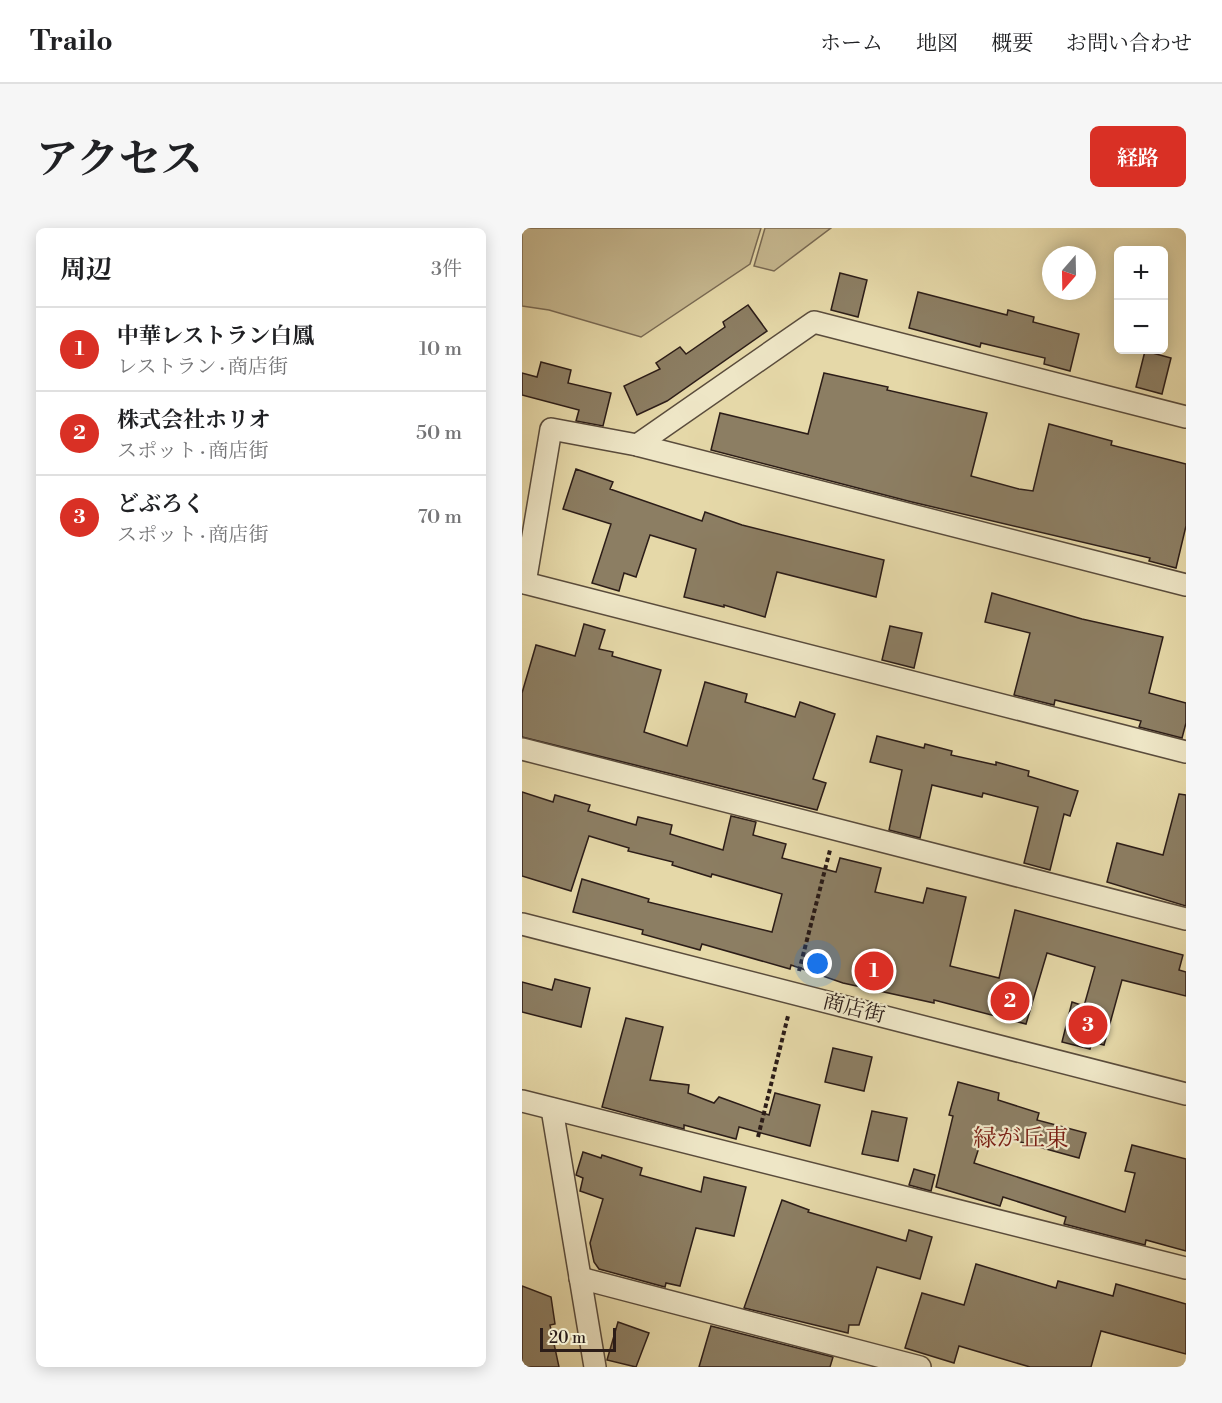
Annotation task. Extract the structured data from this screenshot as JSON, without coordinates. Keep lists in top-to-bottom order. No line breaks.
{"streets":{"street":["商店街"]},"districts":["緑が丘東"],"scale_bar":"20 m","north":"bottom","page":{"header":"Trailo","nav":["ホーム","地図","概要","お問い合わせ"],"title":"アクセス","buttons":"経路","heading":["周辺","3件"],"map_buttons":["+","−"],"list":[{"mark":"1","name":"中華レストラン白鳳","note":"レストラン · 商店街","value":"10 m"},{"mark":"2","name":"株式会社ホリオ","note":"スポット · 商店街","value":"50 m"},{"mark":"3","name":"どぶろく","note":"スポット · 商店街","value":"70 m"}],"pins":["1","2","3"],"scale":"20 m"}}
